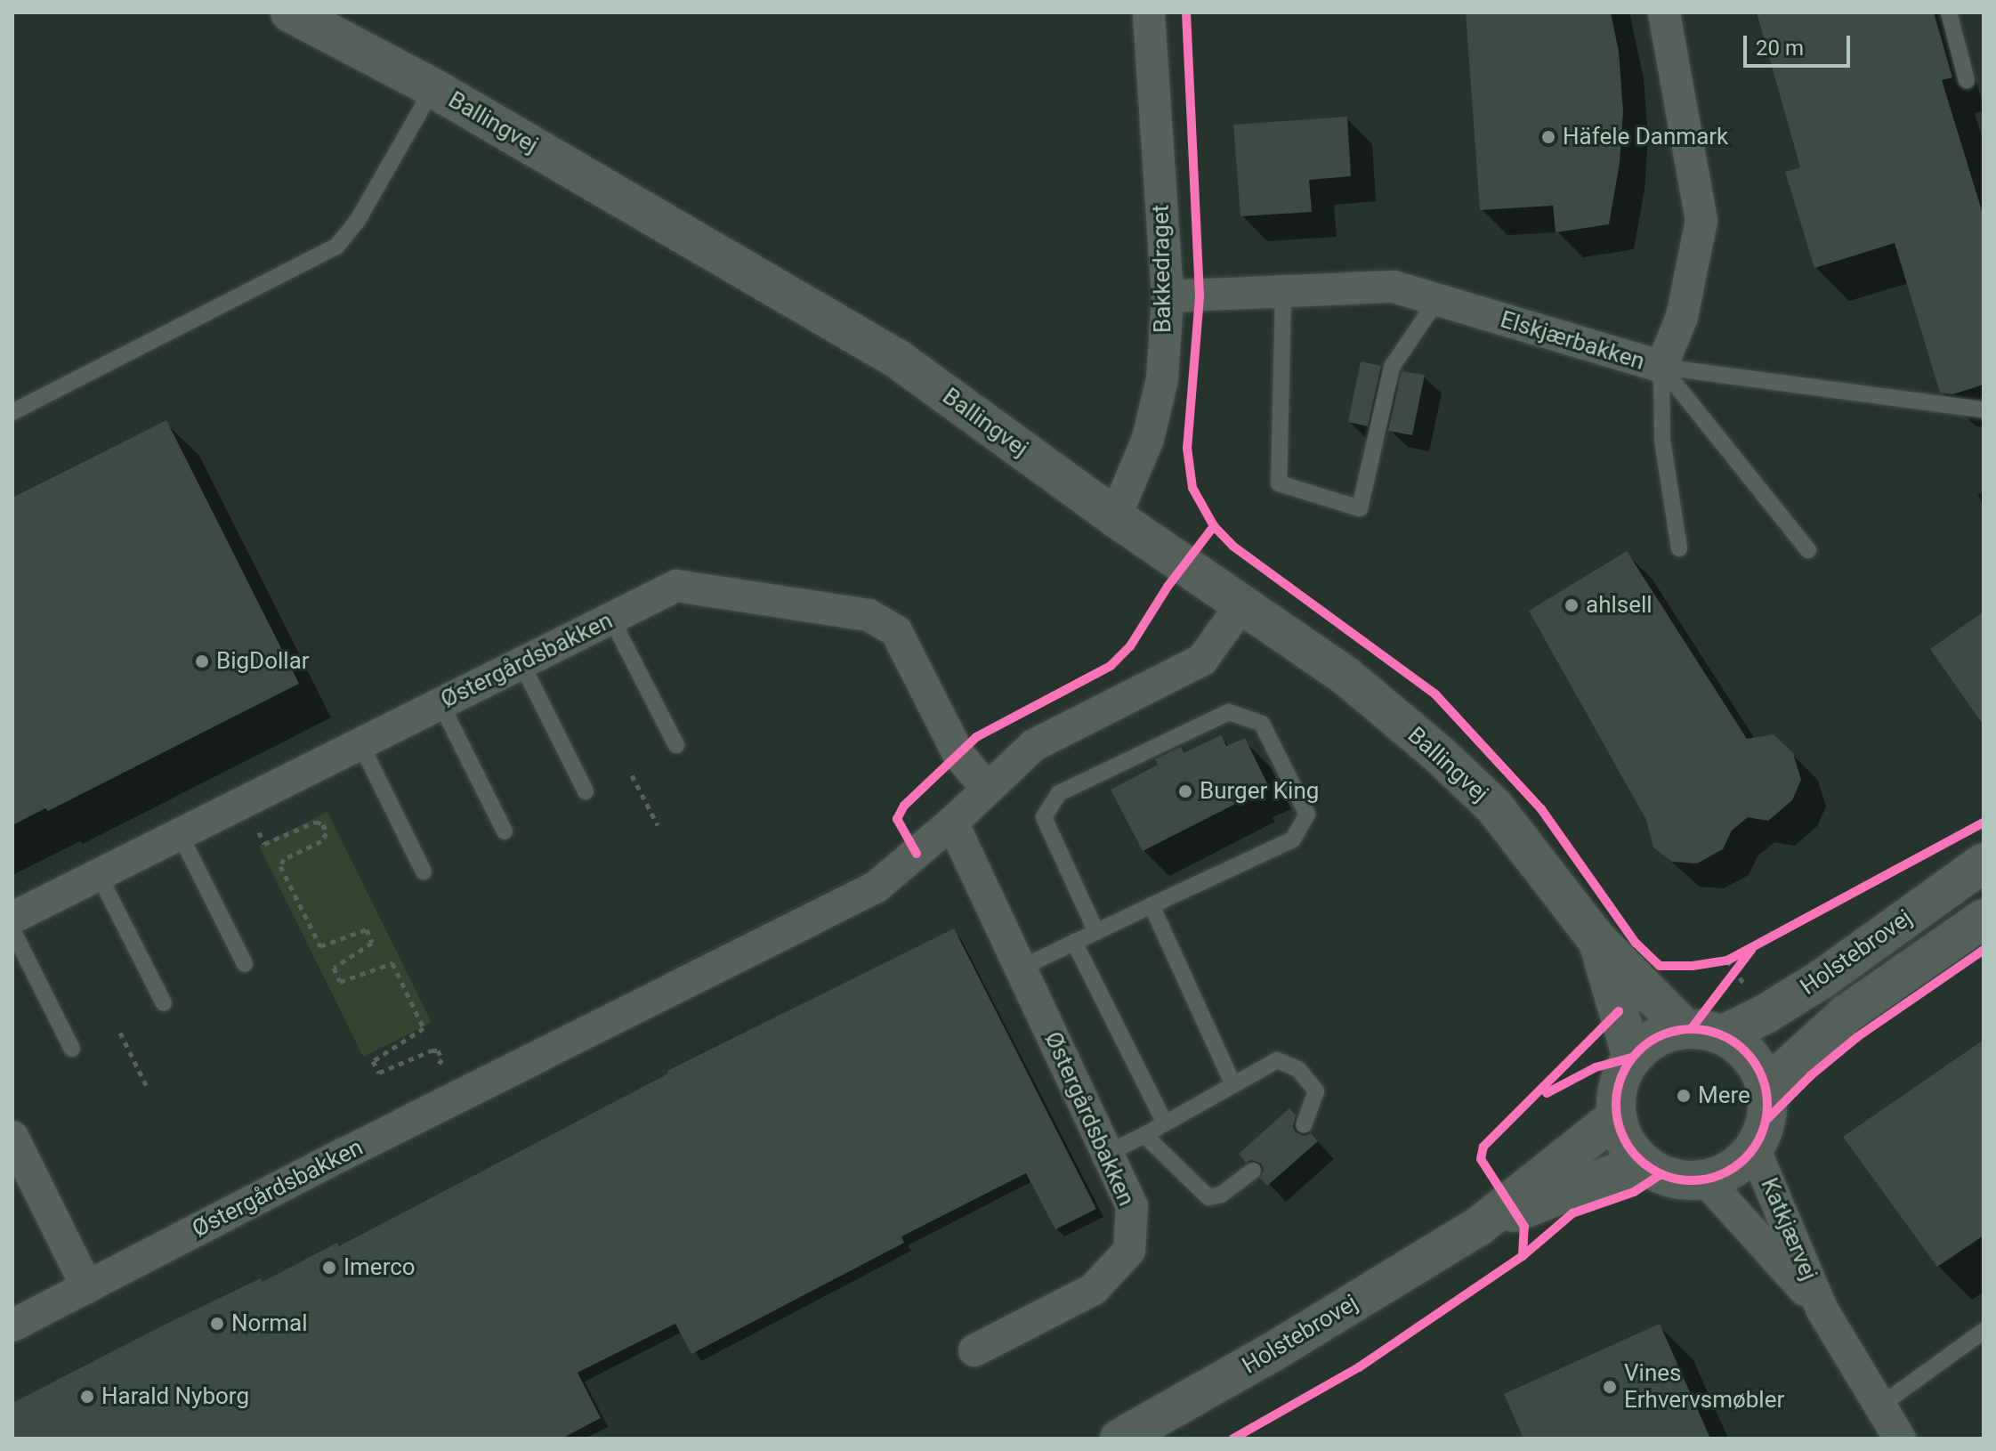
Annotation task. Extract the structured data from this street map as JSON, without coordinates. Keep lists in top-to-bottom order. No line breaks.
{"streets":{"main road":["Ballingvej","Holstebrovej"],"street":["Bakkedraget","Elskjærbakken","Østergårdsbakken","Katkjærvej"]},"crossings":[["Ballingvej","Bakkedraget"],["Ballingvej","Østergårdsbakken"],["Ballingvej","Holstebrovej"],["Ballingvej","Katkjærvej"],["Bakkedraget","Elskjærbakken"],["Holstebrovej","Katkjærvej"]],"places":["Häfele Danmark","ahlsell","BigDollar","Burger King","Mere","Imerco","Normal","Vines Erhvervsmøbler","Harald Nyborg"],"scale_bar":"20 m"}
